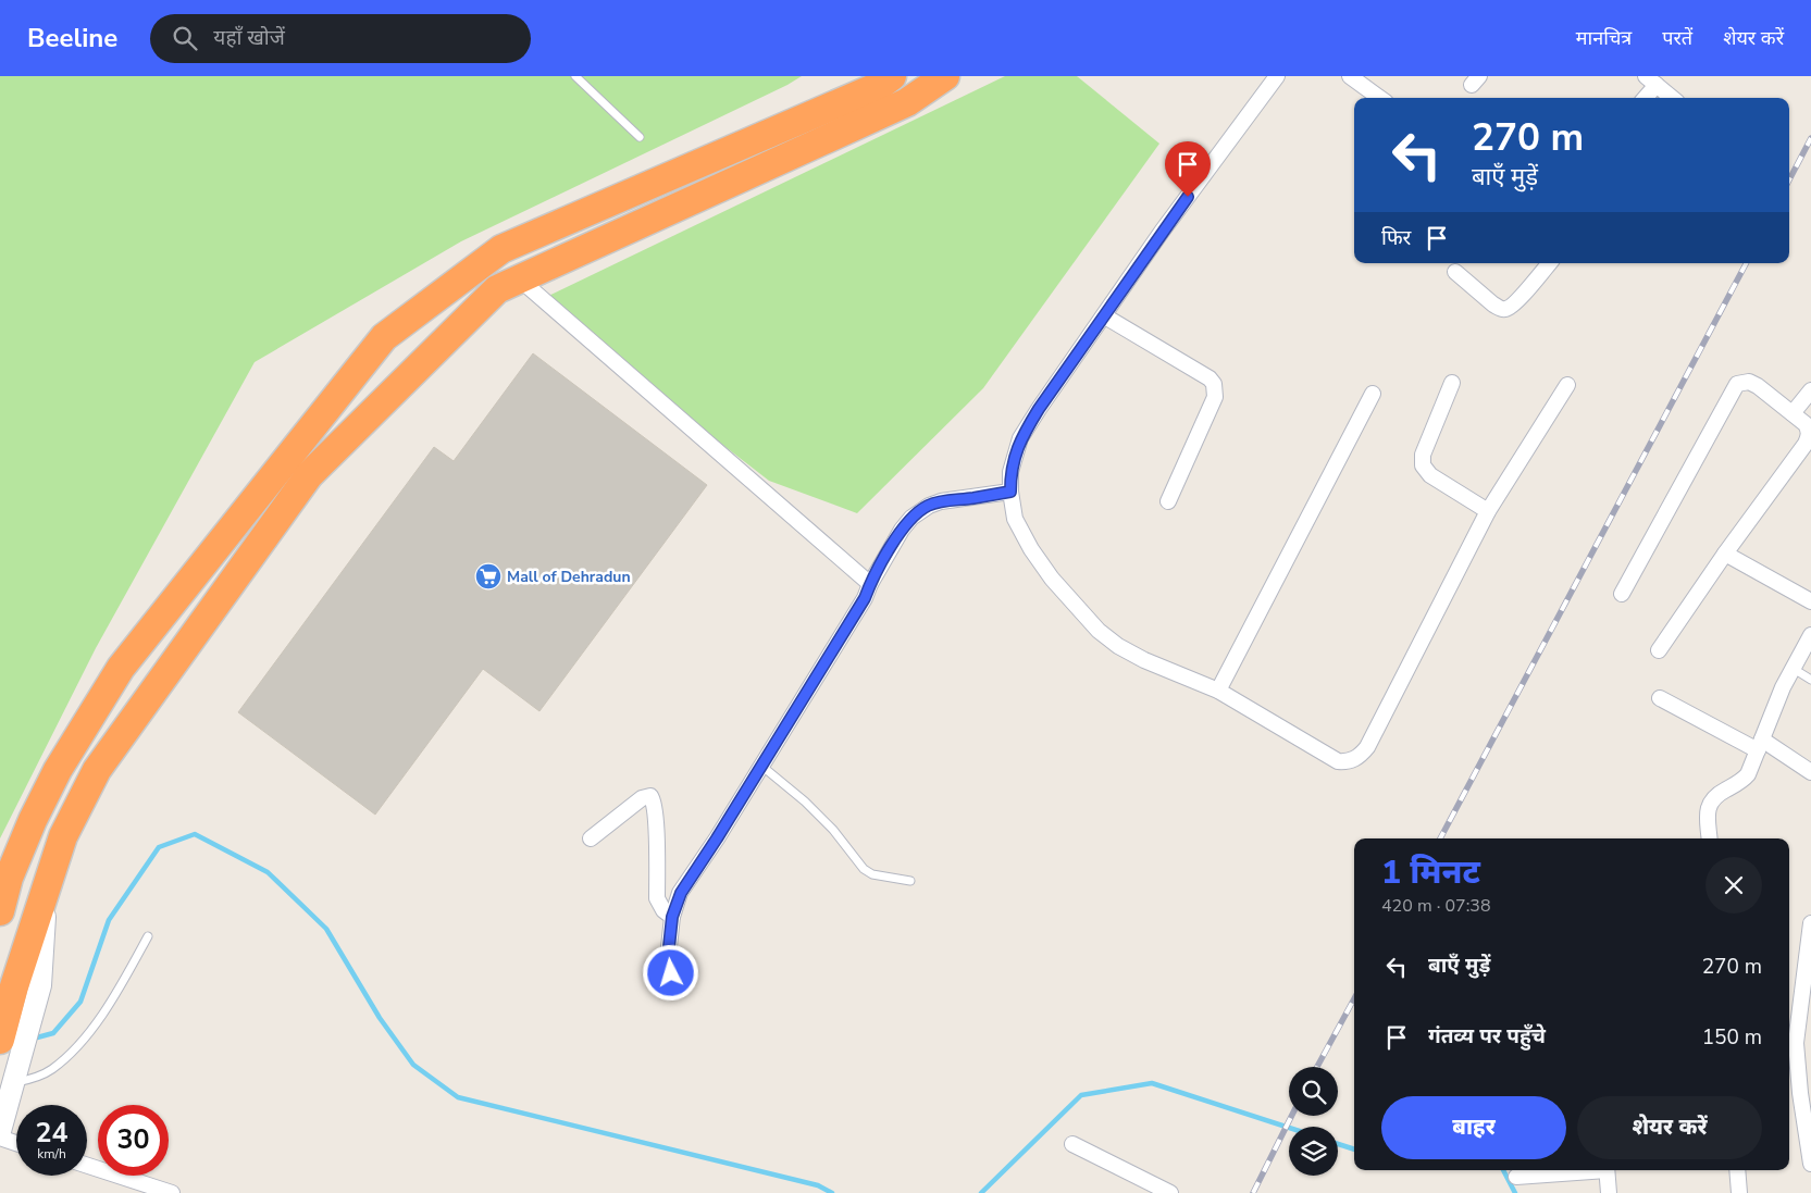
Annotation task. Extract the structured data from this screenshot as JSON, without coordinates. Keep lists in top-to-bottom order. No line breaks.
{"places":{"supermarket":["Mall of Dehradun"]},"page":{"header":"Beeline","search":"यहाँ खोजें","nav":["मानचित्र","परतें","शेयर करें"],"turn":["270 m","बाएँ मुड़ें"],"then":"फिर","heading":["1 मिनट","420 m · 07:38"],"list":[{"name":"बाएँ मुड़ें","value":"270 m"},{"name":"गंतव्य पर पहुँचे","value":"150 m"}],"buttons":["बाहर","शेयर करें"],"speed":"24 km/h","limit":"30"}}
